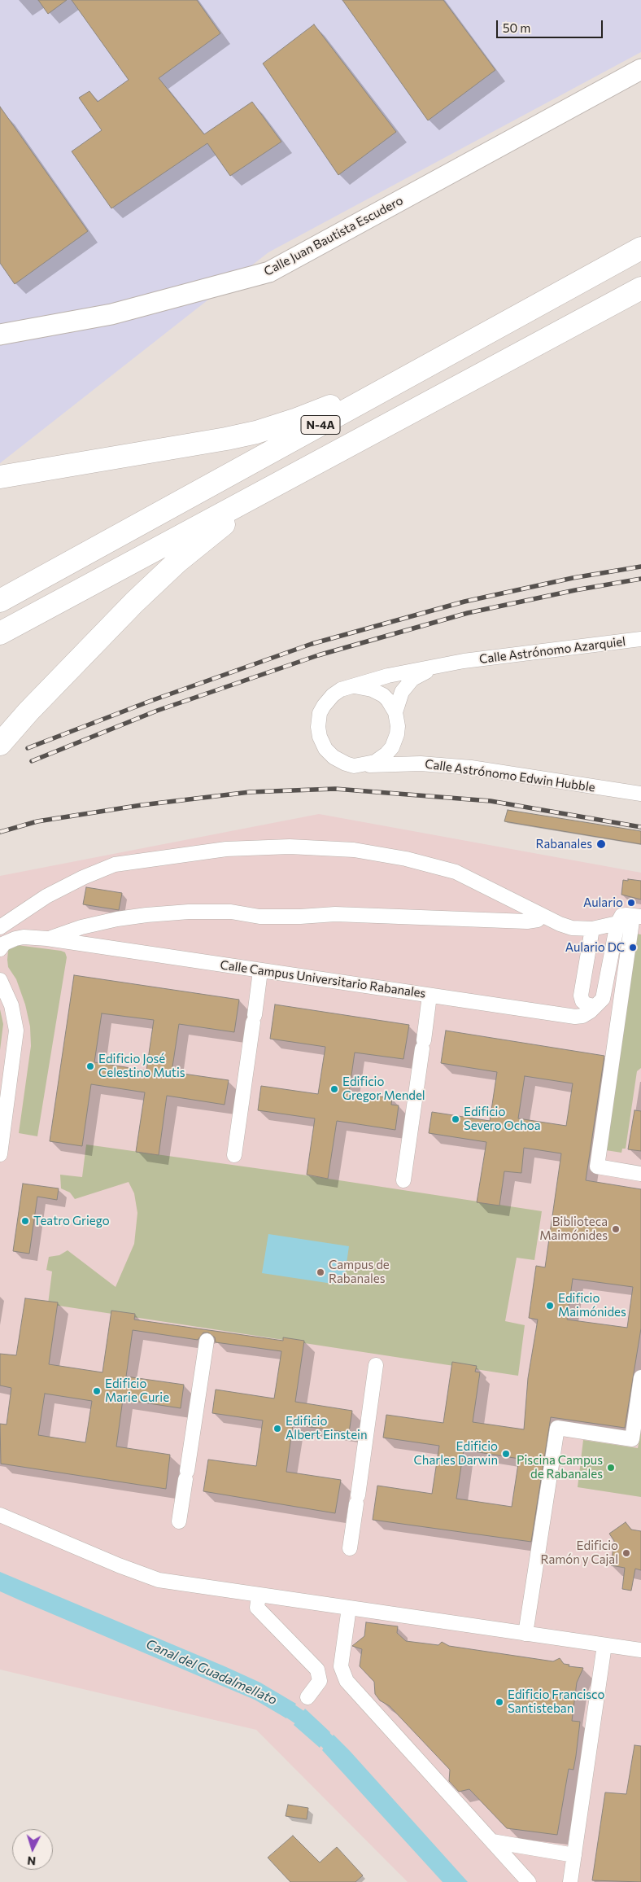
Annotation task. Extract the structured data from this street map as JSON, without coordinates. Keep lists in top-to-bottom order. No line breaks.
{"streets":{"main road":["N-4A"],"street":["Calle Juan Bautista Escudero","Calle Astrónomo Azarquiel","Calle Astrónomo Edwin Hubble","Calle Campus Universitario Rabanales"]},"water":["Canal del Guadalmellato"],"places":["Rabanales","Aulario","Aulario DC","Edificio José Celestino Mutis","Edificio Gregor Mendel","Edificio Severo Ochoa","Teatro Griego","Biblioteca Maimónides","Campus de Rabanales","Edificio Maimónides","Edificio Marie Curie","Edificio Albert Einstein","Edificio Charles Darwin","Piscina Campus de Rabanales","Edificio Ramón y Cajal","Edificio Francisco Santisteban"],"scale_bar":"50 m","north":"bottom"}
